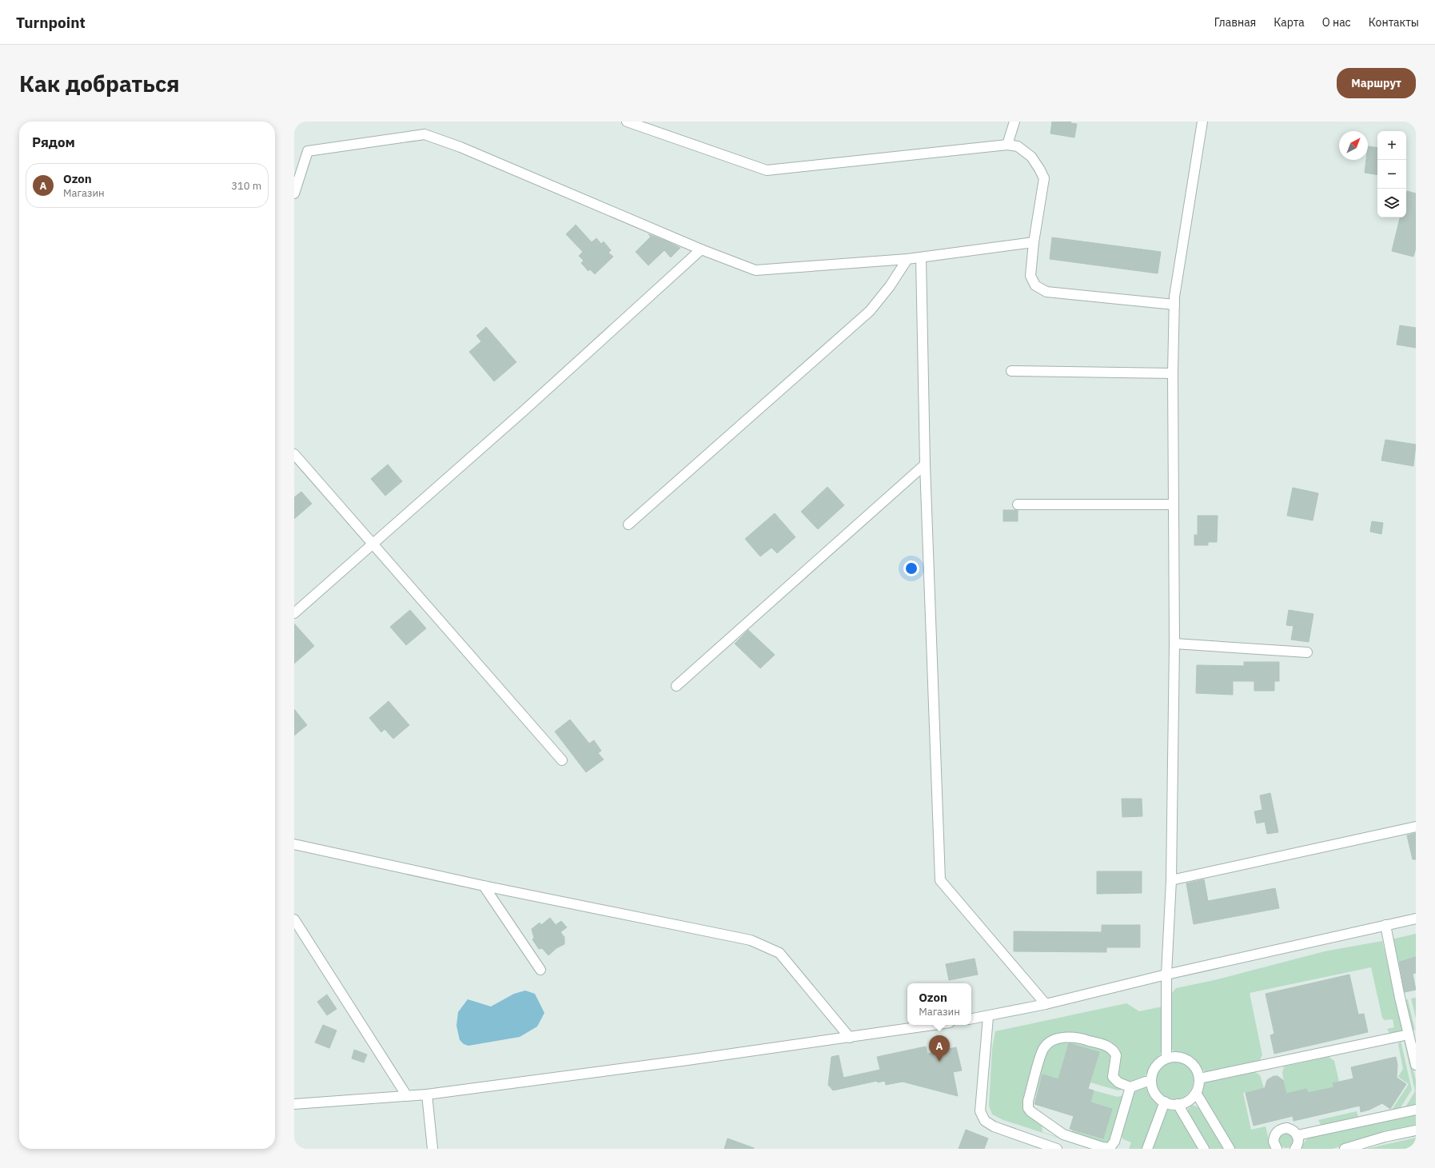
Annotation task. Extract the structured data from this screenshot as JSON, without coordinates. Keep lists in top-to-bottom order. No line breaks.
{"north":"top right","page":{"header":"Turnpoint","nav":["Главная","Карта","О нас","Контакты"],"buttons":"Маршрут","title":"Как добраться","heading":"Рядом","map_buttons":["+","−"],"list":[{"mark":"A","name":"Ozon","note":"Магазин","value":"310 m"}],"popup":["Ozon","Магазин"],"pins":"A"}}
